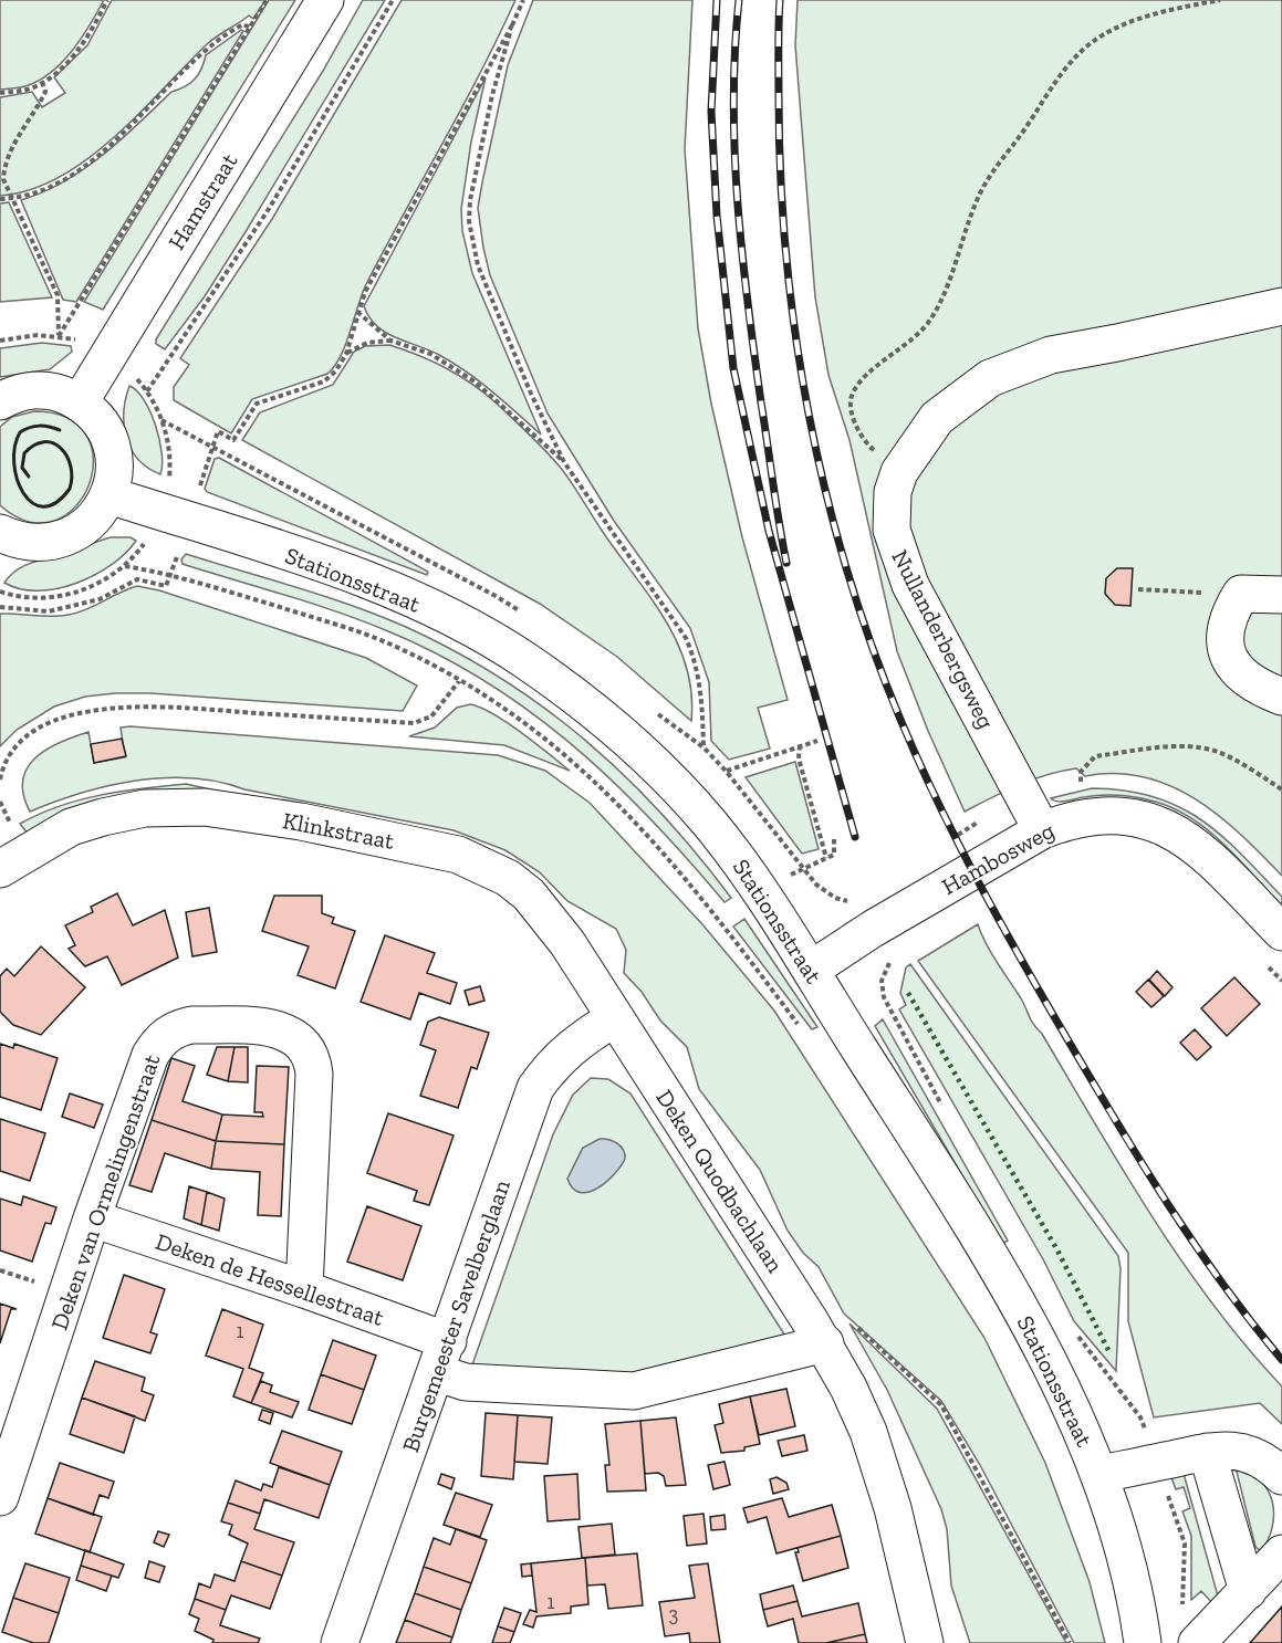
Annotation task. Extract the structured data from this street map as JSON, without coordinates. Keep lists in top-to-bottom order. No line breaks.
{"streets":{"street":["Hamstraat","Stationsstraat","Nullanderbergsweg","Klinkstraat","Hambosweg","Deken Quodbachlaan","Deken van Ormelingenstraat","Deken de Hessellestraat","Burgemeester Savelberglaan"]},"crossings":[["Stationsstraat","Hambosweg"],["Nullanderbergsweg","Hambosweg"],["Klinkstraat","Deken Quodbachlaan"],["Klinkstraat","Burgemeester Savelberglaan"],["Deken Quodbachlaan","Burgemeester Savelberglaan"],["Deken van Ormelingenstraat","Deken de Hessellestraat"],["Deken de Hessellestraat","Burgemeester Savelberglaan"]],"house_numbers":["1","1","3"]}
